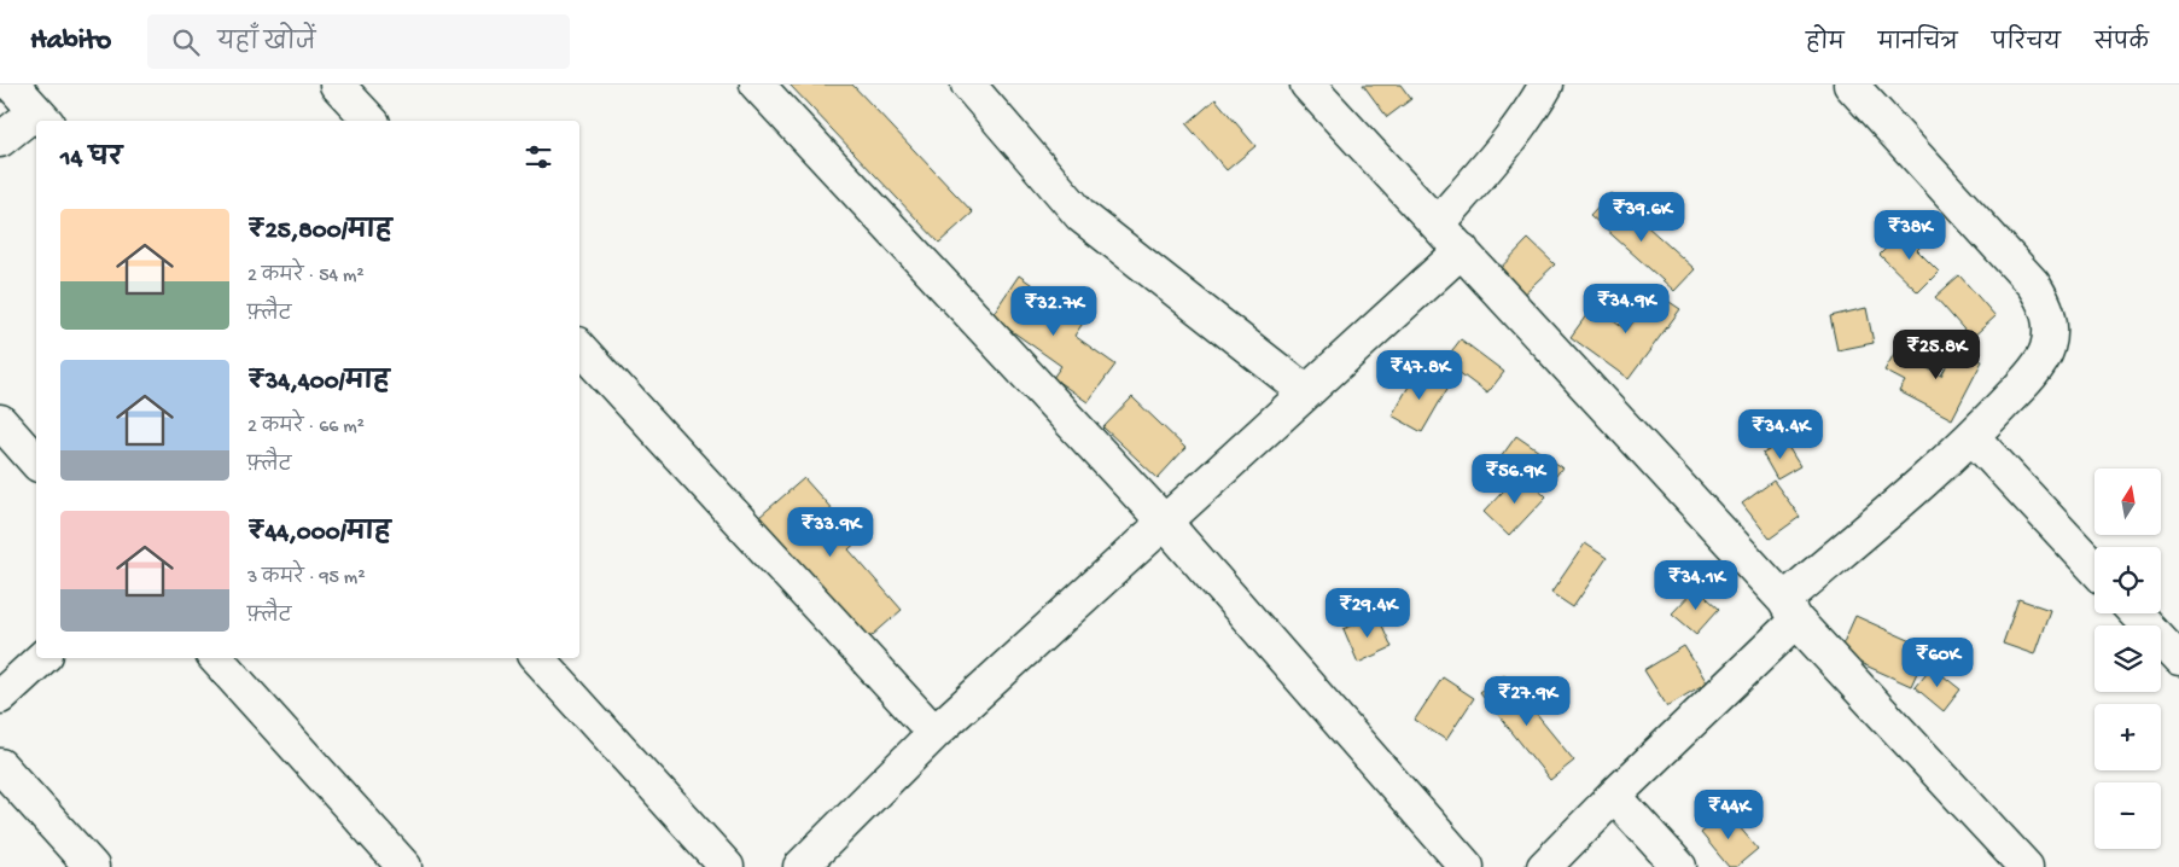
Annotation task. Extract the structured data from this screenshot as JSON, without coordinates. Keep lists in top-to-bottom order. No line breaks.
{"north":"top","page":{"header":"Habito","search":"यहाँ खोजें","nav":["होम","मानचित्र","परिचय","संपर्क"],"heading":"14 घर","price":["₹39.6K","₹38K","₹34.9K","₹32.7K","₹25.8K","₹47.8K","₹34.4K","₹56.9K","₹33.9K","₹34.1K","₹29.4K","₹60K","₹27.9K","₹44K"],"list":[{"name":"₹25,800/माह","note":"2 कमरे · 54 m² · फ़्लैट"},{"name":"₹34,400/माह","note":"2 कमरे · 66 m² · फ़्लैट"},{"name":"₹44,000/माह","note":"3 कमरे · 95 m² · फ़्लैट"}],"map_buttons":["+","−"]}}
